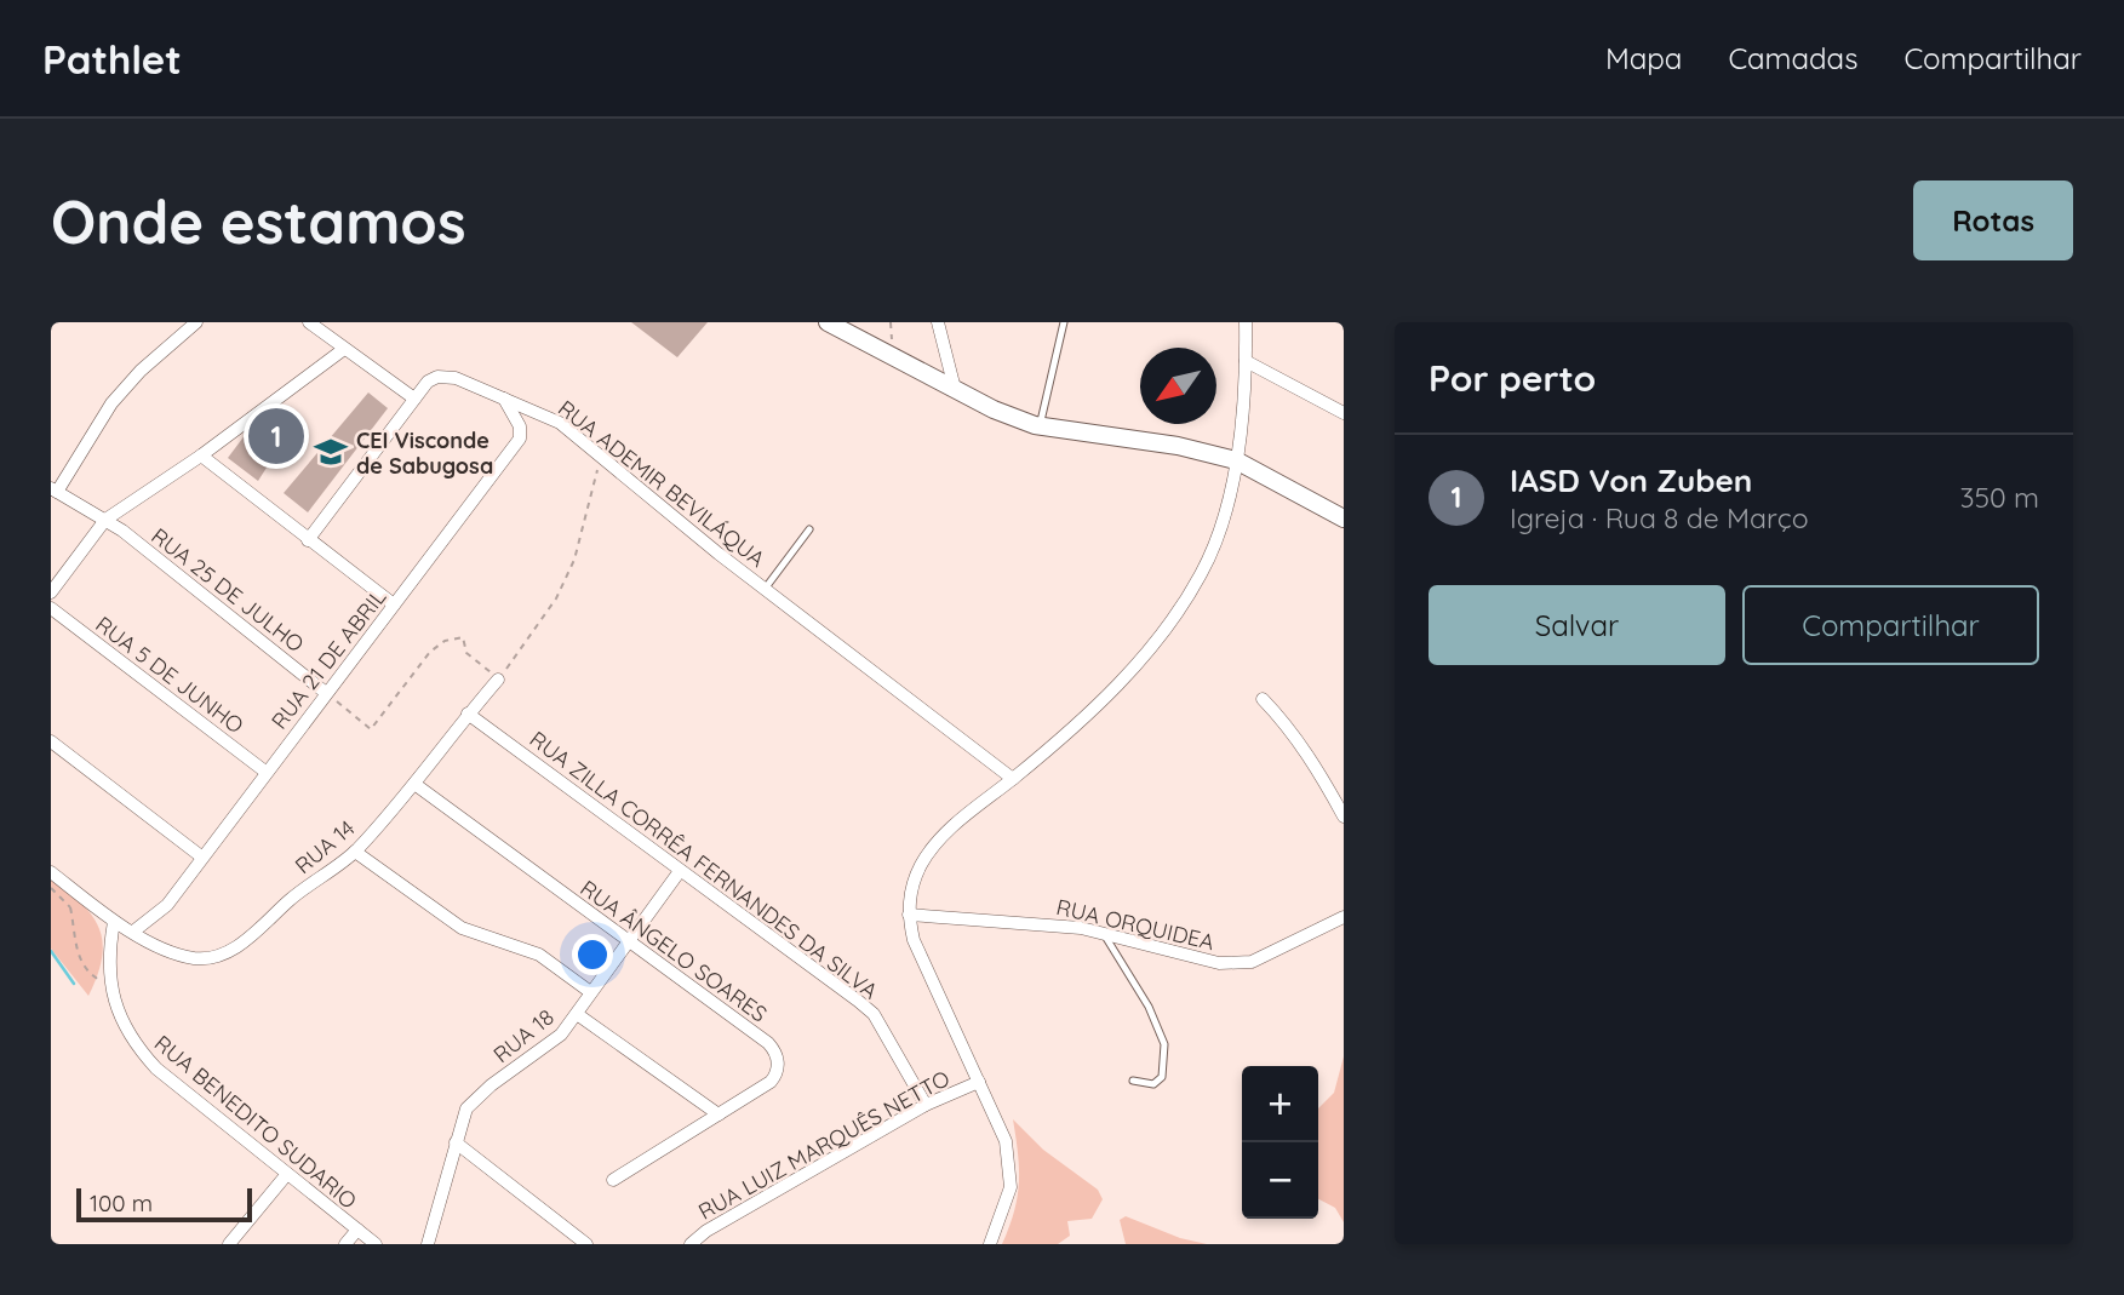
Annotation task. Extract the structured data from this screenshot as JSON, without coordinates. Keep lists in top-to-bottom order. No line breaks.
{"streets":{"street":["RUA ADEMIR BEVILÁQUA","RUA 25 DE JULHO","RUA 21 DE ABRIL","RUA 5 DE JUNHO","RUA 14","RUA ZILLA CORRÊA FERNANDES DA SILVA","RUA ORQUIDEA","RUA ÂNGELO SOARES","RUA 18","RUA BENEDITO SUDARIO","RUA LUIZ MARQUÊS NETTO"]},"crossings":[["RUA ADEMIR BEVILÁQUA","RUA 21 DE ABRIL"],["RUA 25 DE JULHO","RUA 21 DE ABRIL"],["RUA 21 DE ABRIL","RUA 5 DE JUNHO"],["RUA 21 DE ABRIL","RUA 14"],["RUA 14","RUA ZILLA CORRÊA FERNANDES DA SILVA"],["RUA 14","RUA ÂNGELO SOARES"],["RUA 14","RUA BENEDITO SUDARIO"],["RUA ZILLA CORRÊA FERNANDES DA SILVA","RUA 18"],["RUA ZILLA CORRÊA FERNANDES DA SILVA","RUA LUIZ MARQUÊS NETTO"],["RUA ÂNGELO SOARES","RUA 18"]],"places":{"school or university":["CEI Visconde de Sabugosa"]},"scale_bar":"100 m","north":"bottom left","page":{"header":"Pathlet","nav":["Mapa","Camadas","Compartilhar"],"buttons":["Rotas",["Salvar","Compartilhar"]],"title":"Onde estamos","heading":"Por perto","pins":"1","list":[{"mark":"1","name":"IASD Von Zuben","note":"Igreja · Rua 8 de Março","value":"350 m"}],"map_buttons":["+","−"],"scale":"100 m"}}
